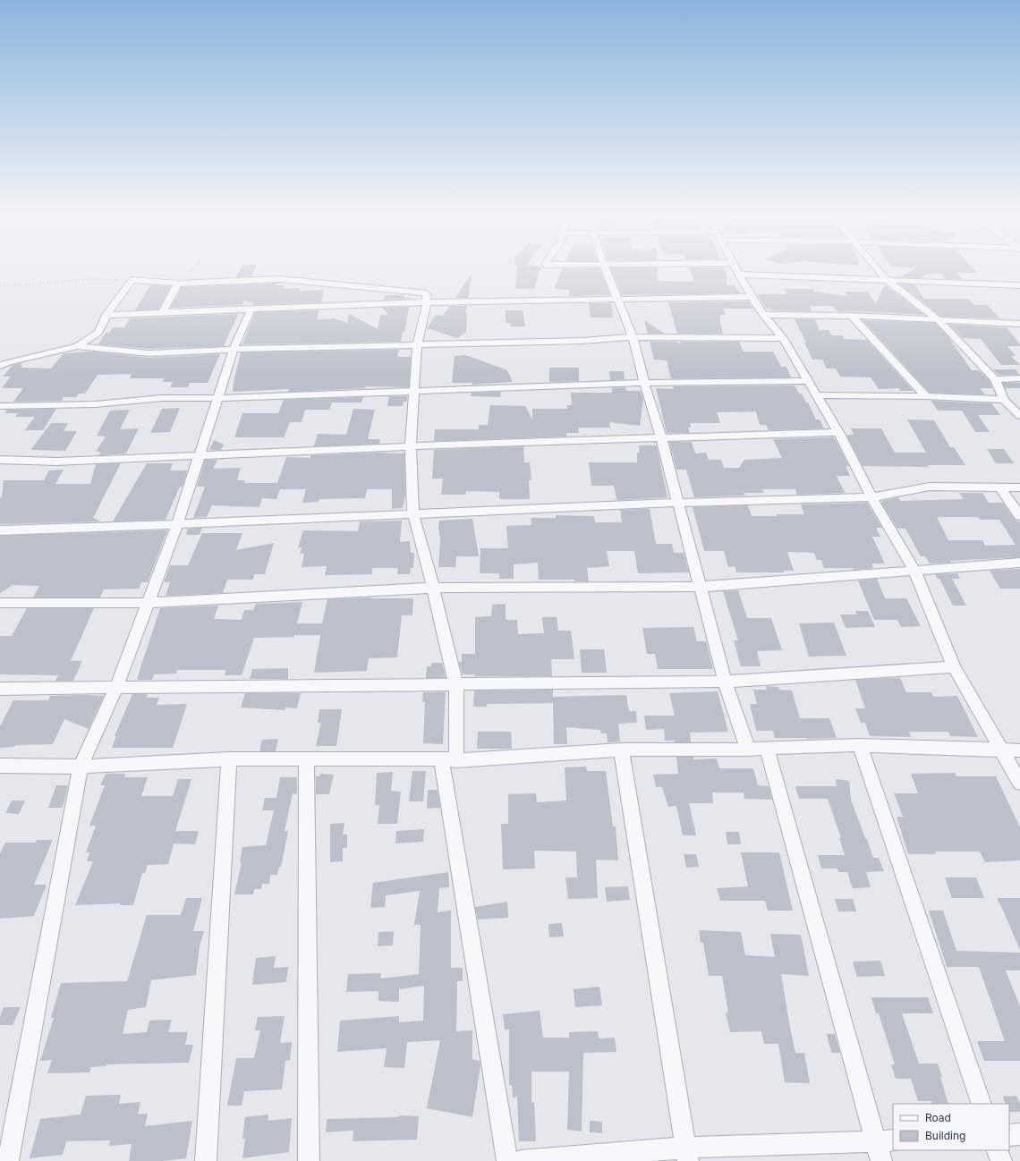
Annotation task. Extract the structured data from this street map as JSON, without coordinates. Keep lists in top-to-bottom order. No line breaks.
{"legend":["Road","Building"]}
